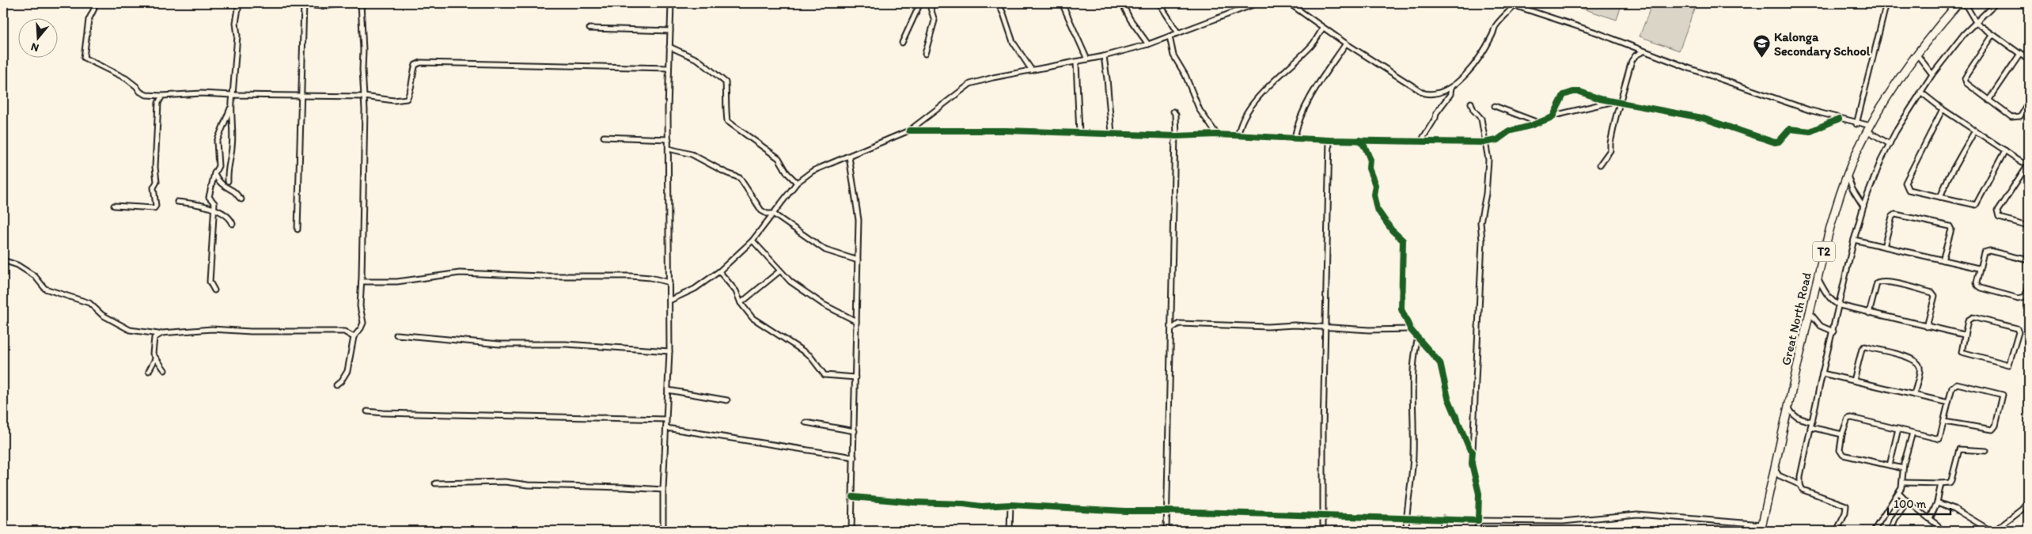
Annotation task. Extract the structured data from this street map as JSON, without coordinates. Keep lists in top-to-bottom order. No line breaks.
{"streets":{"highway":["T2","Great North Road"]},"places":{"school or university":["Kalonga Secondary School"]},"scale_bar":"100 m","north":"bottom"}
